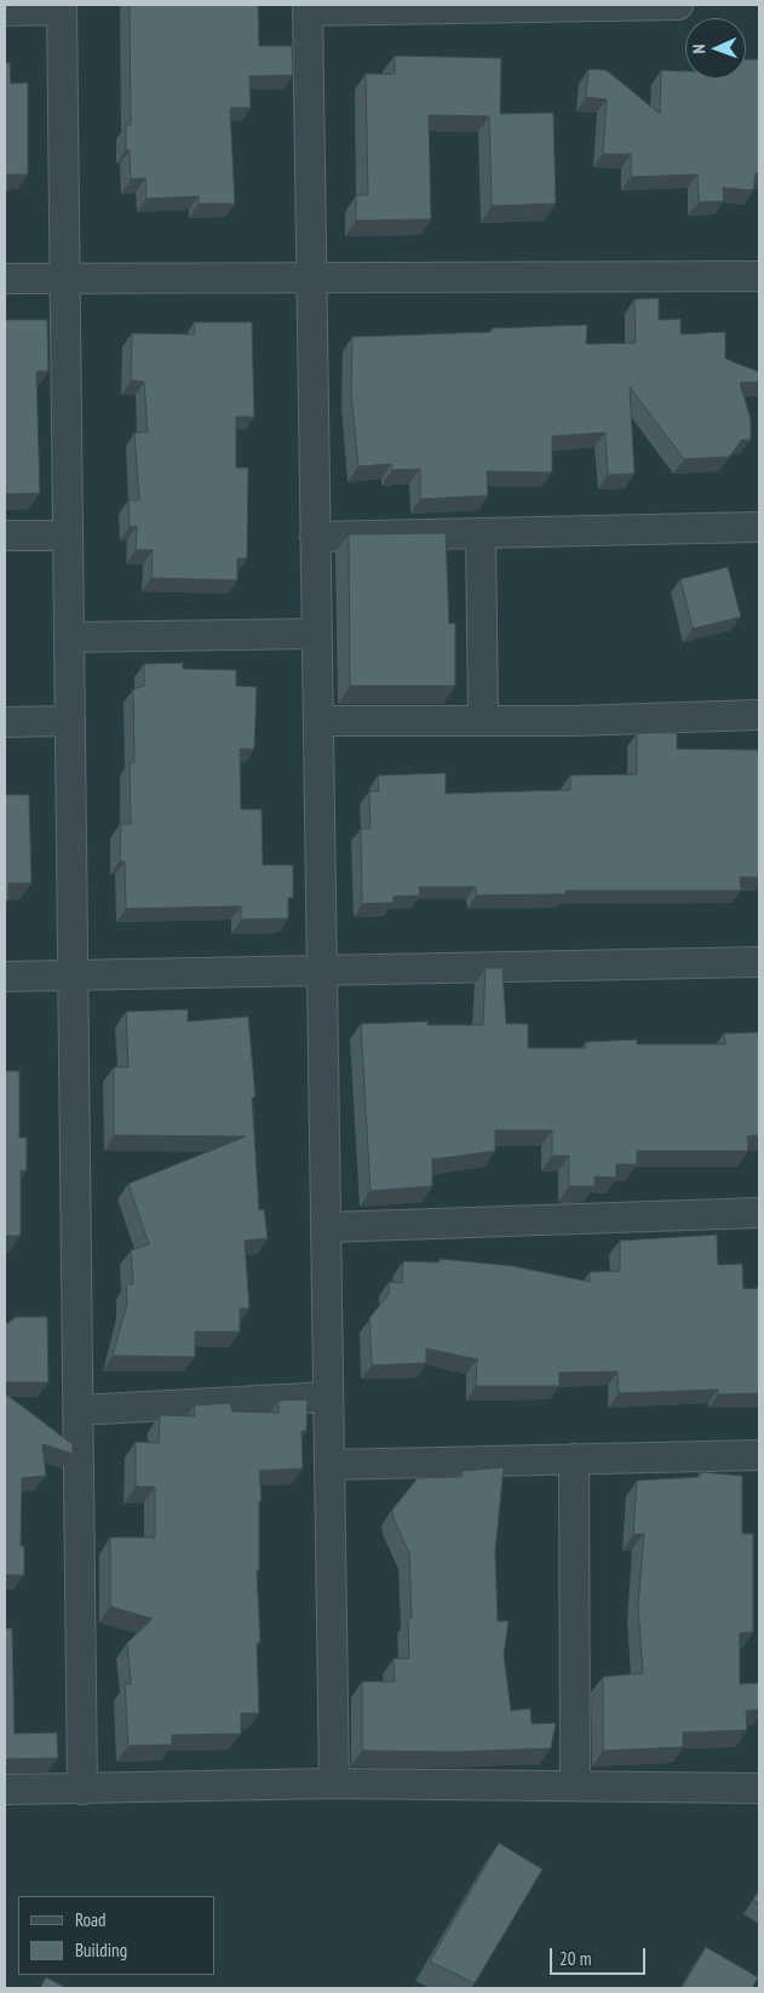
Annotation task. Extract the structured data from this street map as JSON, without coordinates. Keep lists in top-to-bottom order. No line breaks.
{"legend":["Road","Building"],"scale_bar":"20 m","north":"left"}
